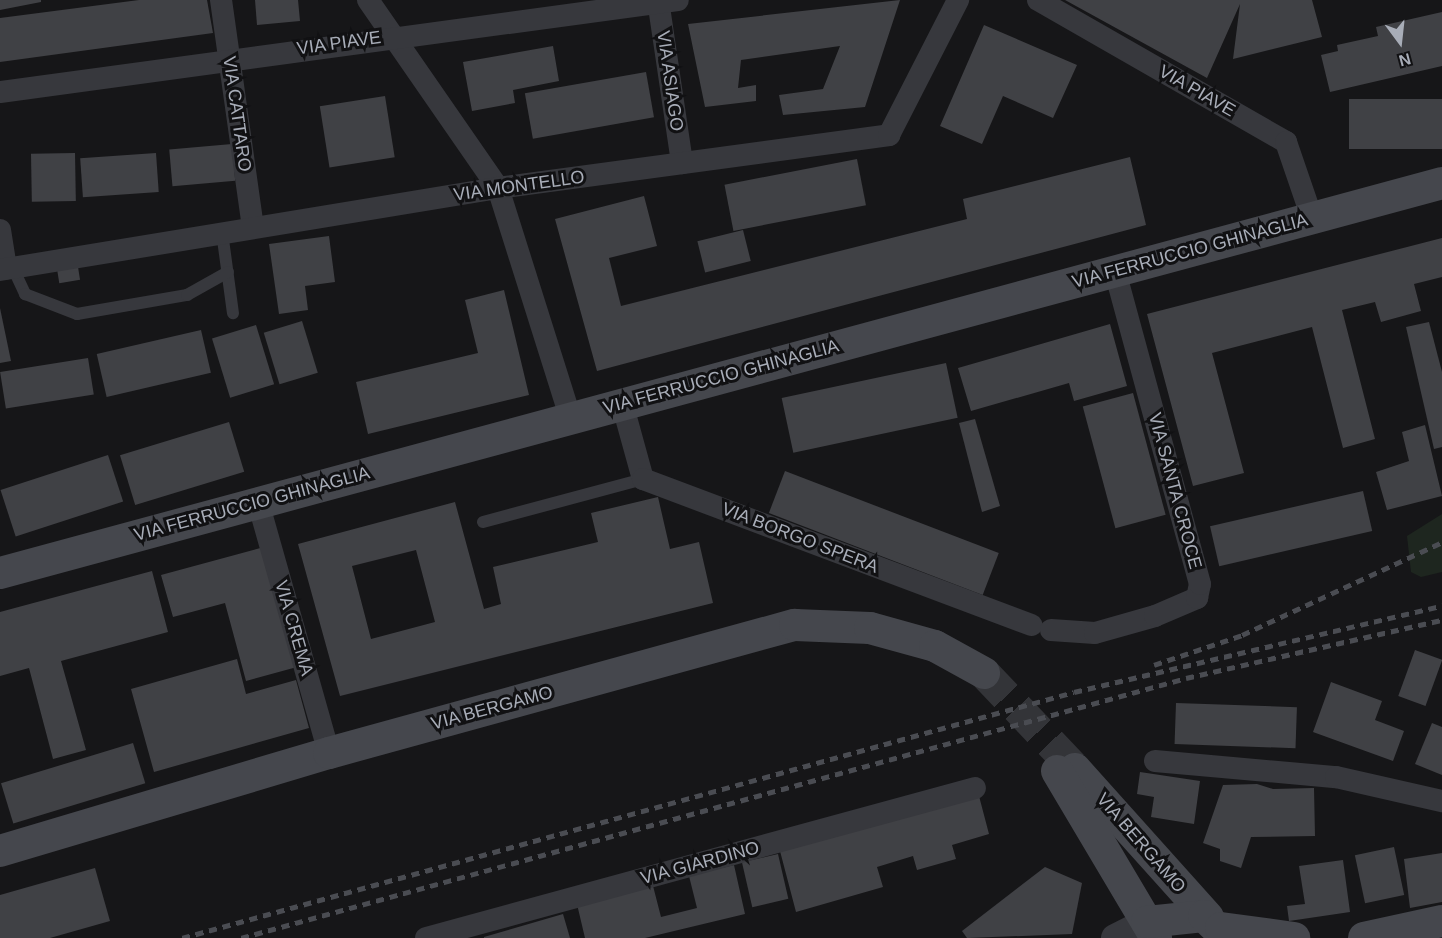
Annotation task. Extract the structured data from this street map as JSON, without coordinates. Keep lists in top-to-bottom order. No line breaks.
{"streets":{"main road":["VIA FERRUCCIO GHINAGLIA","VIA BERGAMO"],"street":["VIA PIAVE","VIA ASIAGO","VIA CATTARO","VIA MONTELLO","VIA SANTA CROCE","VIA BORGO SPERA","VIA CREMA","VIA GIARDINO"]},"crossings":[["VIA PIAVE","VIA ASIAGO"],["VIA PIAVE","VIA CATTARO"],["VIA PIAVE","VIA FERRUCCIO GHINAGLIA"],["VIA ASIAGO","VIA MONTELLO"],["VIA CATTARO","VIA MONTELLO"],["VIA FERRUCCIO GHINAGLIA","VIA SANTA CROCE"],["VIA FERRUCCIO GHINAGLIA","VIA CREMA"],["VIA SANTA CROCE","VIA BORGO SPERA"],["VIA CREMA","VIA BERGAMO"]],"north":"bottom"}
